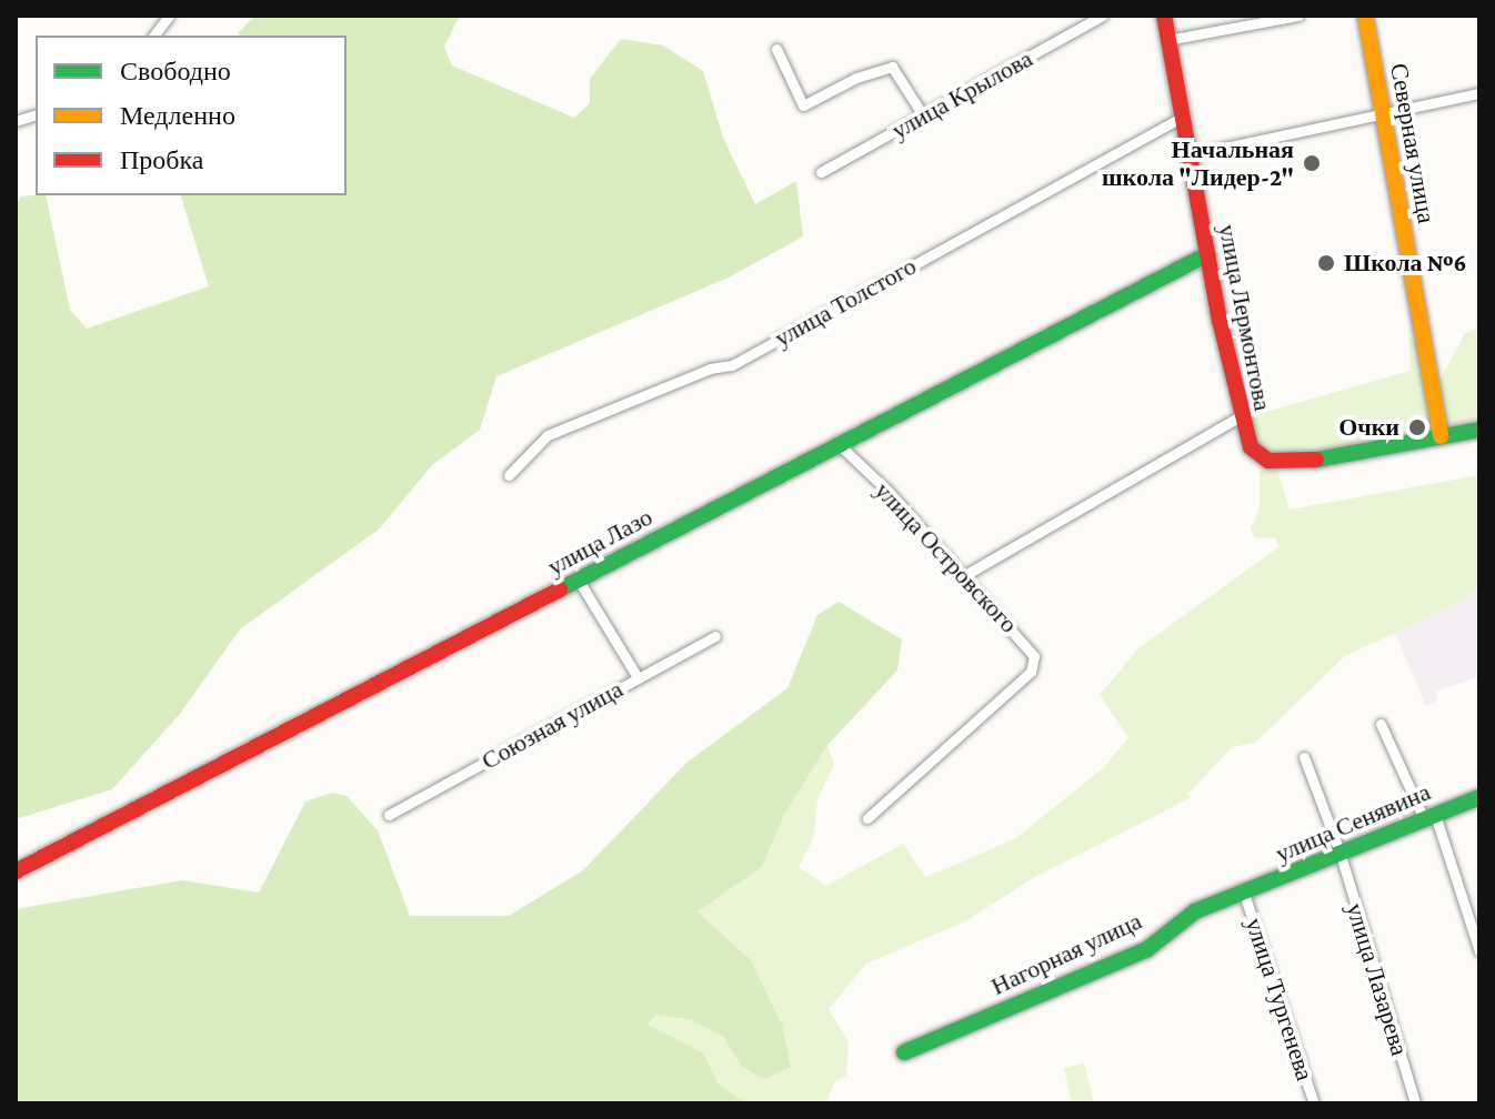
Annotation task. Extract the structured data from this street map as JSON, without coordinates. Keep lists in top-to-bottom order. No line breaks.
{"streets":{"street":["улица Крылова","Северная улица","улица Толстого","улица Лермонтова","улица Лазо","улица Островского","Союзная улица","улица Сенявина","Нагорная улица","улица Лазарева","улица Тургенева"]},"crossings":[["Северная улица","улица Лермонтова"],["улица Толстого","улица Лермонтова"],["улица Лермонтова","улица Лазо"],["улица Лермонтова","улица Островского"],["улица Лазо","улица Островского"],["улица Сенявина","Нагорная улица"],["улица Сенявина","улица Лазарева"],["улица Сенявина","улица Тургенева"],["Нагорная улица","улица Тургенева"]],"places":["Начальная школа \"Лидер-2\"","Школа №6","Очки"],"legend":["Свободно","Медленно","Пробка"]}
